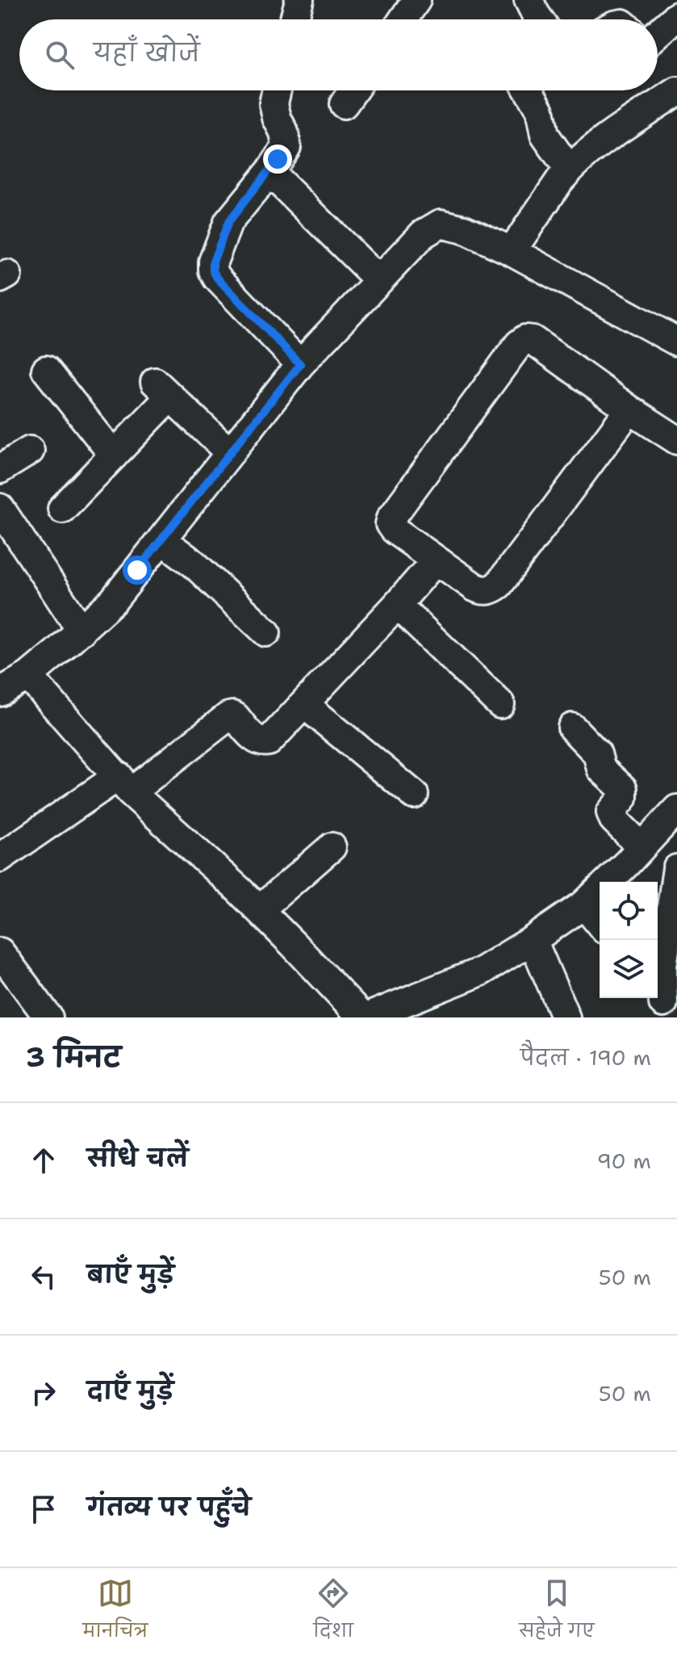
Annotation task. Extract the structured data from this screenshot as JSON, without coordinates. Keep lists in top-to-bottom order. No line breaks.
{"page":{"search":"यहाँ खोजें","heading":["3 मिनट","पैदल · 190 m"],"list":[["सीधे चलें","90 m"],["बाएँ मुड़ें","50 m"],["दाएँ मुड़ें","50 m"],"गंतव्य पर पहुँचे"],"nav":["मानचित्र","दिशा","सहेजे गए"]}}
